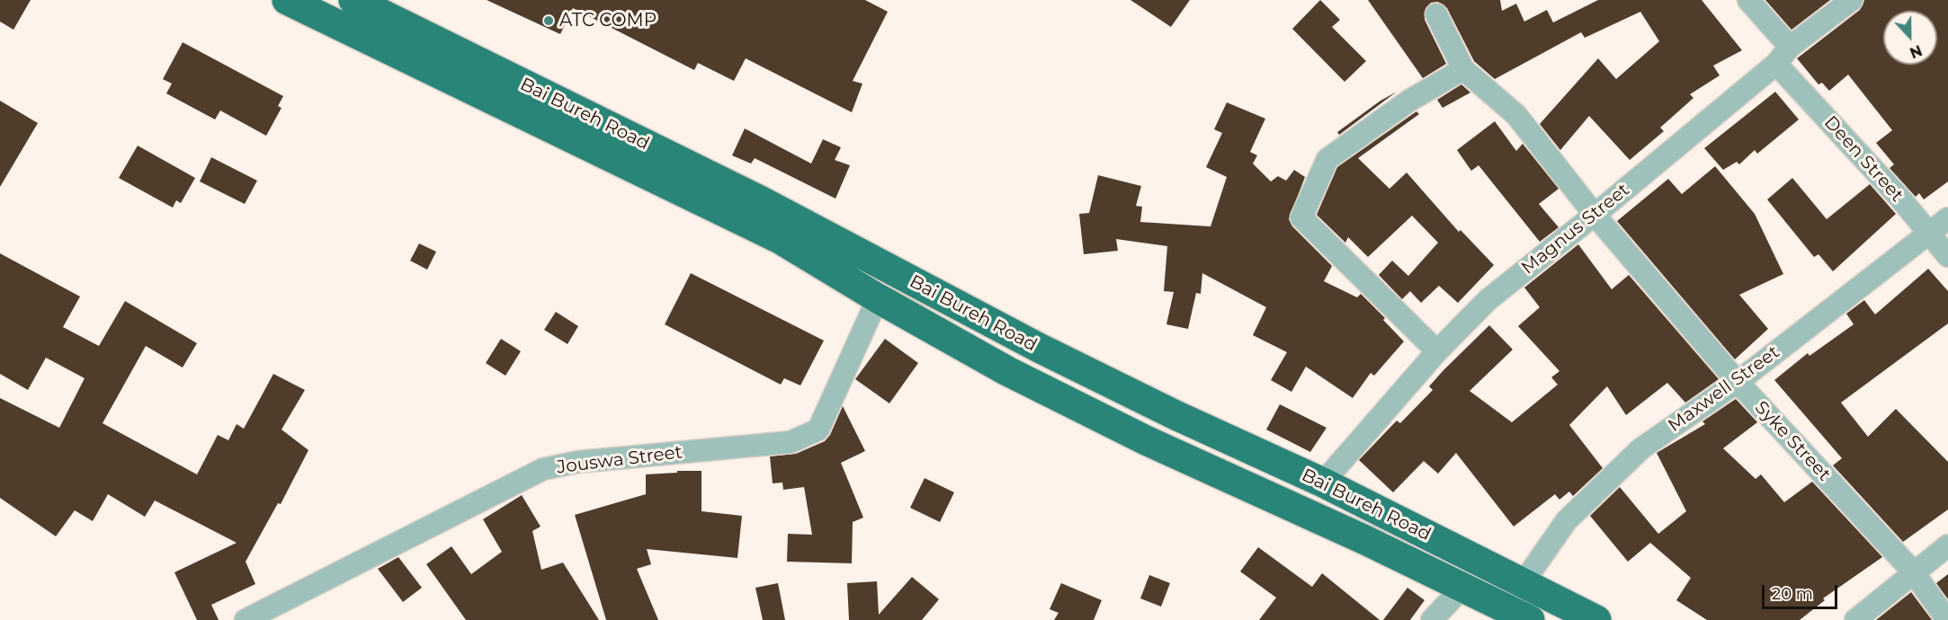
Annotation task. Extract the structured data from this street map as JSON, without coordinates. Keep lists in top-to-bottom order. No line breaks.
{"streets":{"highway":["Bai Bureh Road"],"street":["Deen Street","Magnus Street","Maxwell Street","Syke Street","Jouswa Street"]},"crossings":[["Bai Bureh Road","Magnus Street"],["Bai Bureh Road","Maxwell Street"],["Bai Bureh Road","Jouswa Street"],["Deen Street","Magnus Street"],["Deen Street","Maxwell Street"],["Magnus Street","Syke Street"],["Maxwell Street","Syke Street"]],"places":["ATC COMP"],"scale_bar":"20 m","north":"bottom"}
